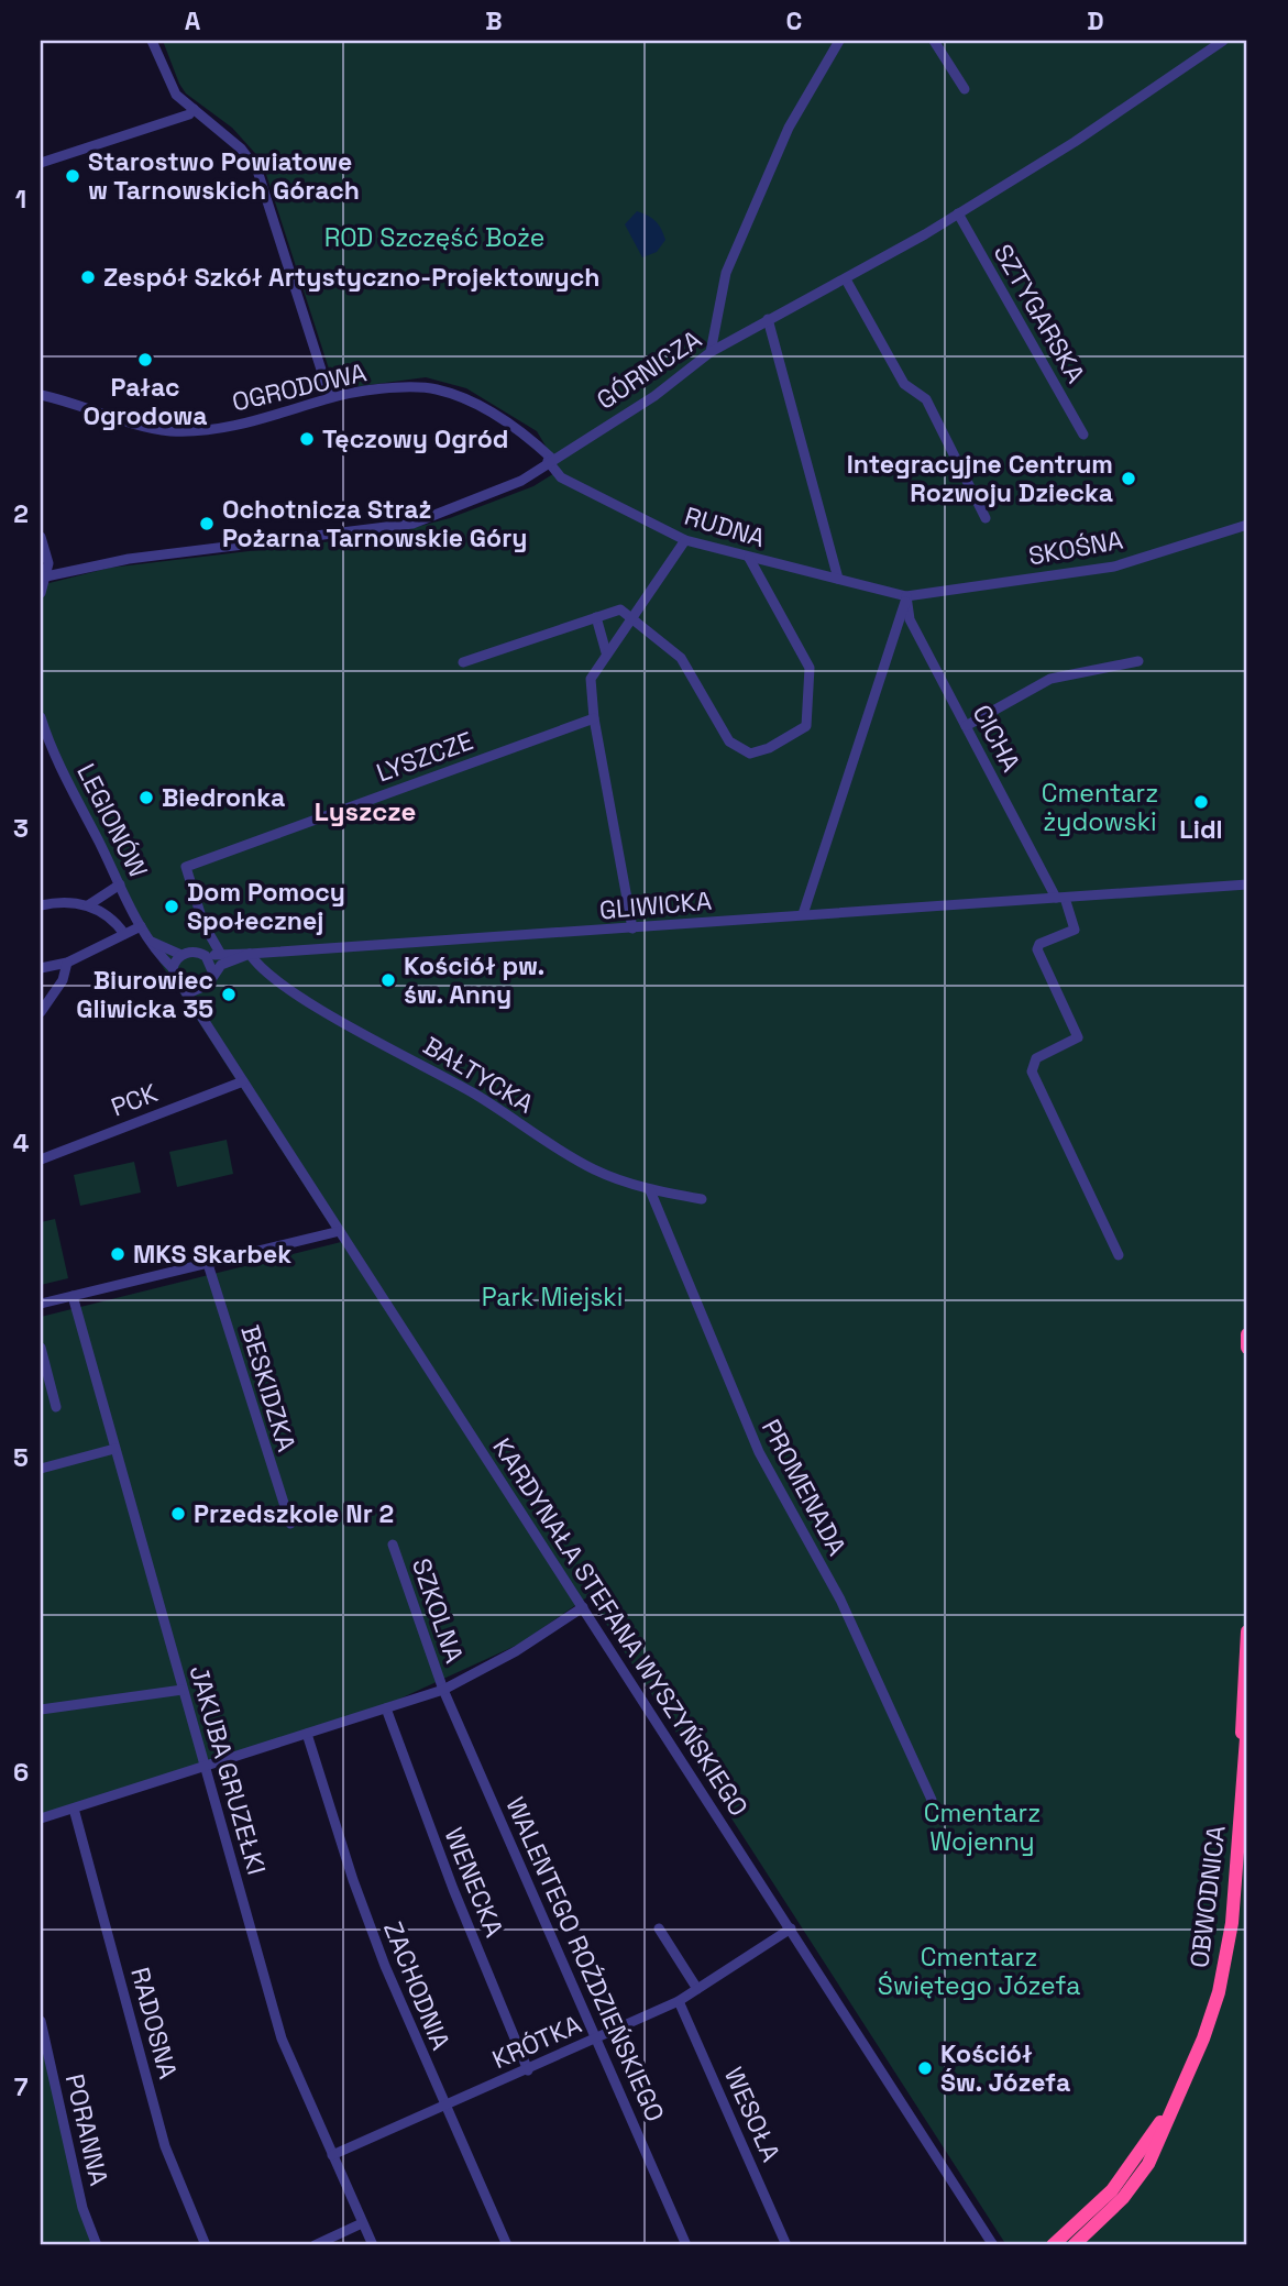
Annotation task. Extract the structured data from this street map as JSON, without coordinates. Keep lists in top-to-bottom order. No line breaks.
{"streets":{"highway":["OBWODNICA"],"street":["SZTYGARSKA","GÓRNICZA","OGRODOWA","RUDNA","SKOŚNA","CICHA","LYSZCZE","LEGIONÓW","GLIWICKA","BAŁTYCKA","PCK","BESKIDZKA","PROMENADA","SZKOLNA","KARDYNAŁA STEFANA WYSZYŃSKIEGO","JAKUBA GRUZEŁKI","WENECKA","WALENTEGO ROŹDZIEŃSKIEGO","ZACHODNIA","RADOSNA","KRÓTKA","WESOŁA","PORANNA"]},"crossings":[["SZTYGARSKA","GÓRNICZA"],["GÓRNICZA","OGRODOWA"],["GÓRNICZA","RUDNA"],["OGRODOWA","RUDNA"],["RUDNA","SKOŚNA"],["RUDNA","CICHA"],["SKOŚNA","CICHA"],["CICHA","GLIWICKA"],["LYSZCZE","GLIWICKA"],["LEGIONÓW","GLIWICKA"],["LEGIONÓW","KARDYNAŁA STEFANA WYSZYŃSKIEGO"],["GLIWICKA","BAŁTYCKA"],["GLIWICKA","KARDYNAŁA STEFANA WYSZYŃSKIEGO"],["BAŁTYCKA","PROMENADA"],["PCK","KARDYNAŁA STEFANA WYSZYŃSKIEGO"],["SZKOLNA","WALENTEGO ROŹDZIEŃSKIEGO"],["KARDYNAŁA STEFANA WYSZYŃSKIEGO","KRÓTKA"],["JAKUBA GRUZEŁKI","KRÓTKA"],["WENECKA","KRÓTKA"],["WALENTEGO ROŹDZIEŃSKIEGO","KRÓTKA"],["ZACHODNIA","KRÓTKA"],["KRÓTKA","WESOŁA"]],"districts":["Lyszcze"],"parks":["ROD Szczęść Boże","Cmentarz żydowski","Park Miejski","Cmentarz Wojenny","Cmentarz Świętego Józefa"],"places":["Starostwo Powiatowe w Tarnowskich Górach","Zespół Szkół Artystyczno-Projektowych","Pałac Ogrodowa","Tęczowy Ogród","Integracyjne Centrum Rozwoju Dziecka","Ochotnicza Straż Pożarna Tarnowskie Góry","Biedronka","Lidl","Dom Pomocy Społecznej","Kościół pw. św. Anny","Biurowiec Gliwicka 35","MKS Skarbek","Przedszkole Nr 2","Kościół Św. Józefa"],"grid":{"columns":["A","B","C","D"],"rows":["1","2","3","4","5","6","7"]}}
